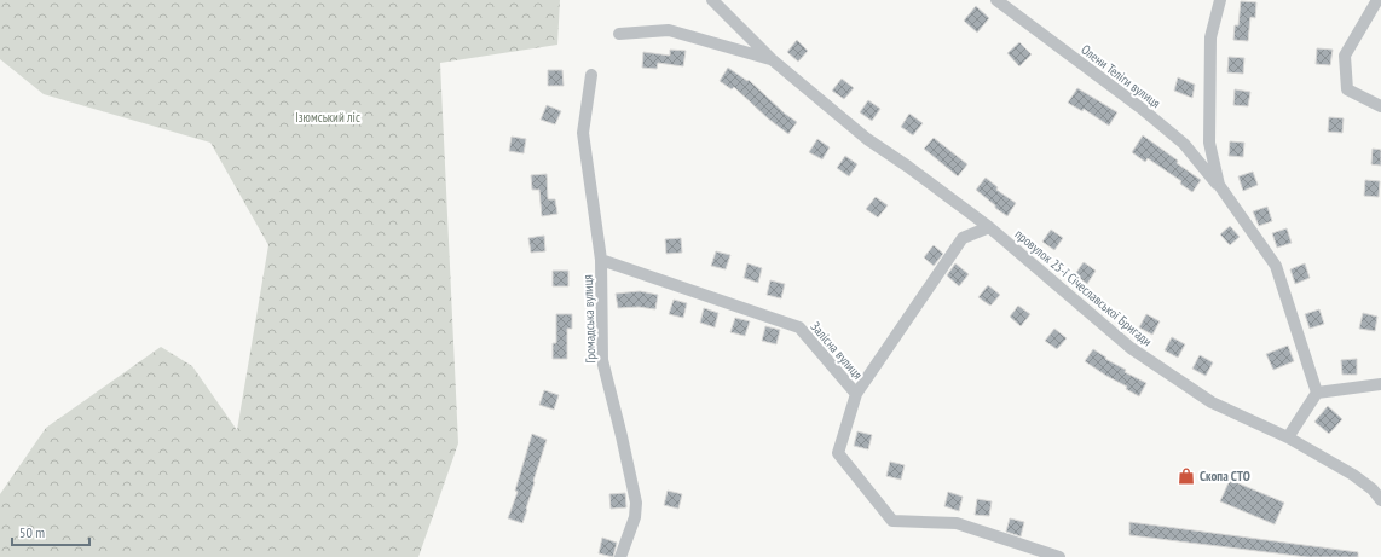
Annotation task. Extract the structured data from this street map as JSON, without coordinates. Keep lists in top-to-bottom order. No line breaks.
{"streets":{"street":["Олени Теліги вулиця","провулок 25-ї Січеславської Бригади","Громадська вулиця","Залісна вулиця"]},"crossings":[["Громадська вулиця","Залісна вулиця"]],"parks":["Ізюмський ліс"],"places":{"shop":["Скопа СТО"]},"scale_bar":"50 m"}
